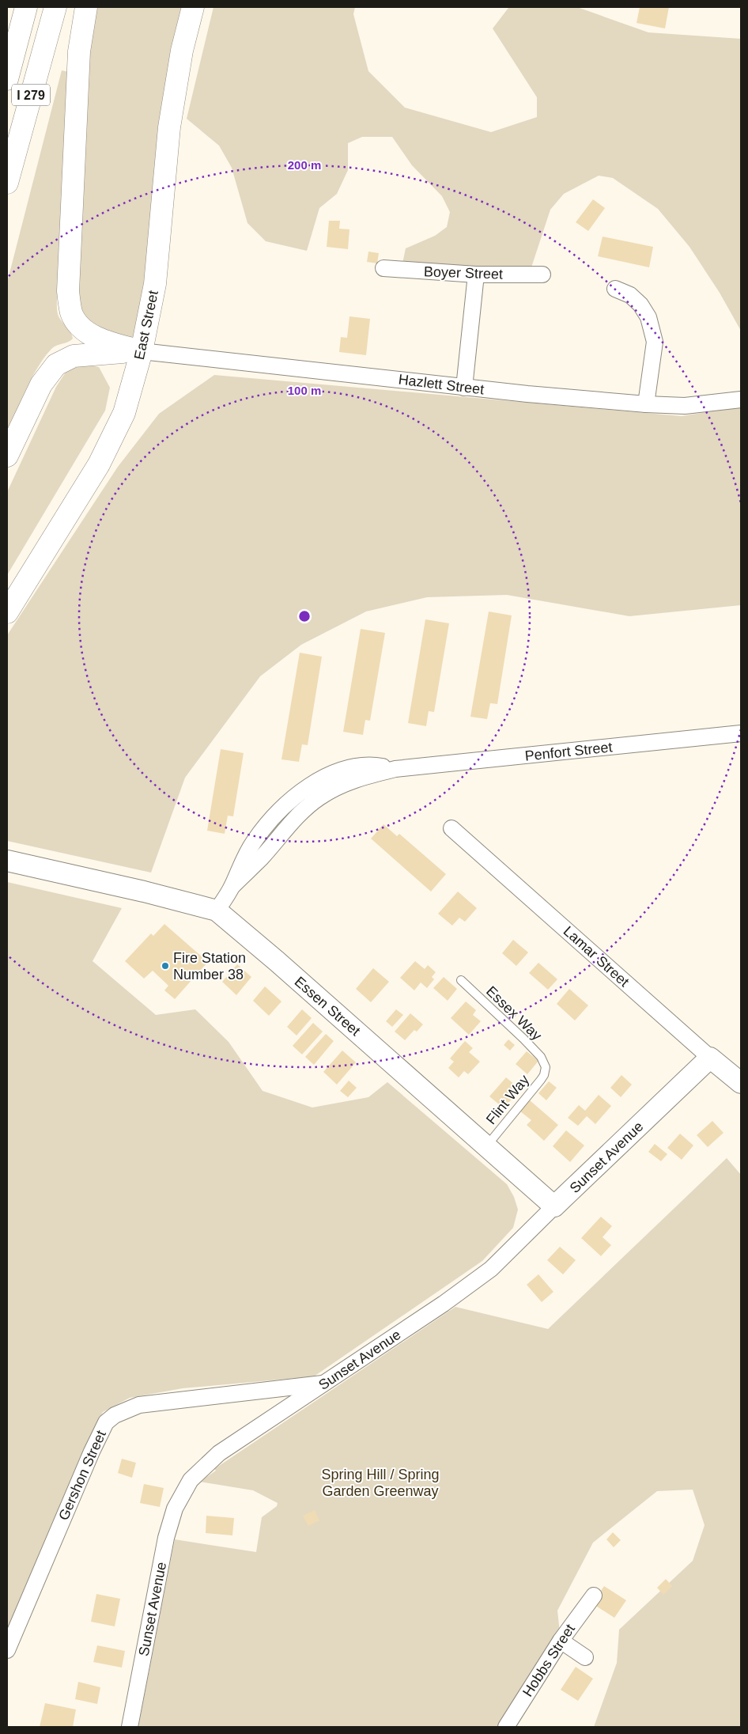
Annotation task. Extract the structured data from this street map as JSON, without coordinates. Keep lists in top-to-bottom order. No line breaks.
{"streets":{"main road":["I 279","East Street"],"street":["Boyer Street","Hazlett Street","Penfort Street","Lamar Street","Essen Street","Sunset Avenue","Gershon Street","Hobbs Street"],"lane":["Essex Way","Flint Way"]},"crossings":[["East Street","Hazlett Street"],["Penfort Street","Essen Street"],["Lamar Street","Sunset Avenue"],["Essen Street","Flint Way"],["Essen Street","Sunset Avenue"],["Essex Way","Flint Way"],["Sunset Avenue","Gershon Street"]],"parks":["Spring Hill / Spring Garden Greenway"],"places":["Fire Station Number 38"],"rings":["200 m","100 m"]}
